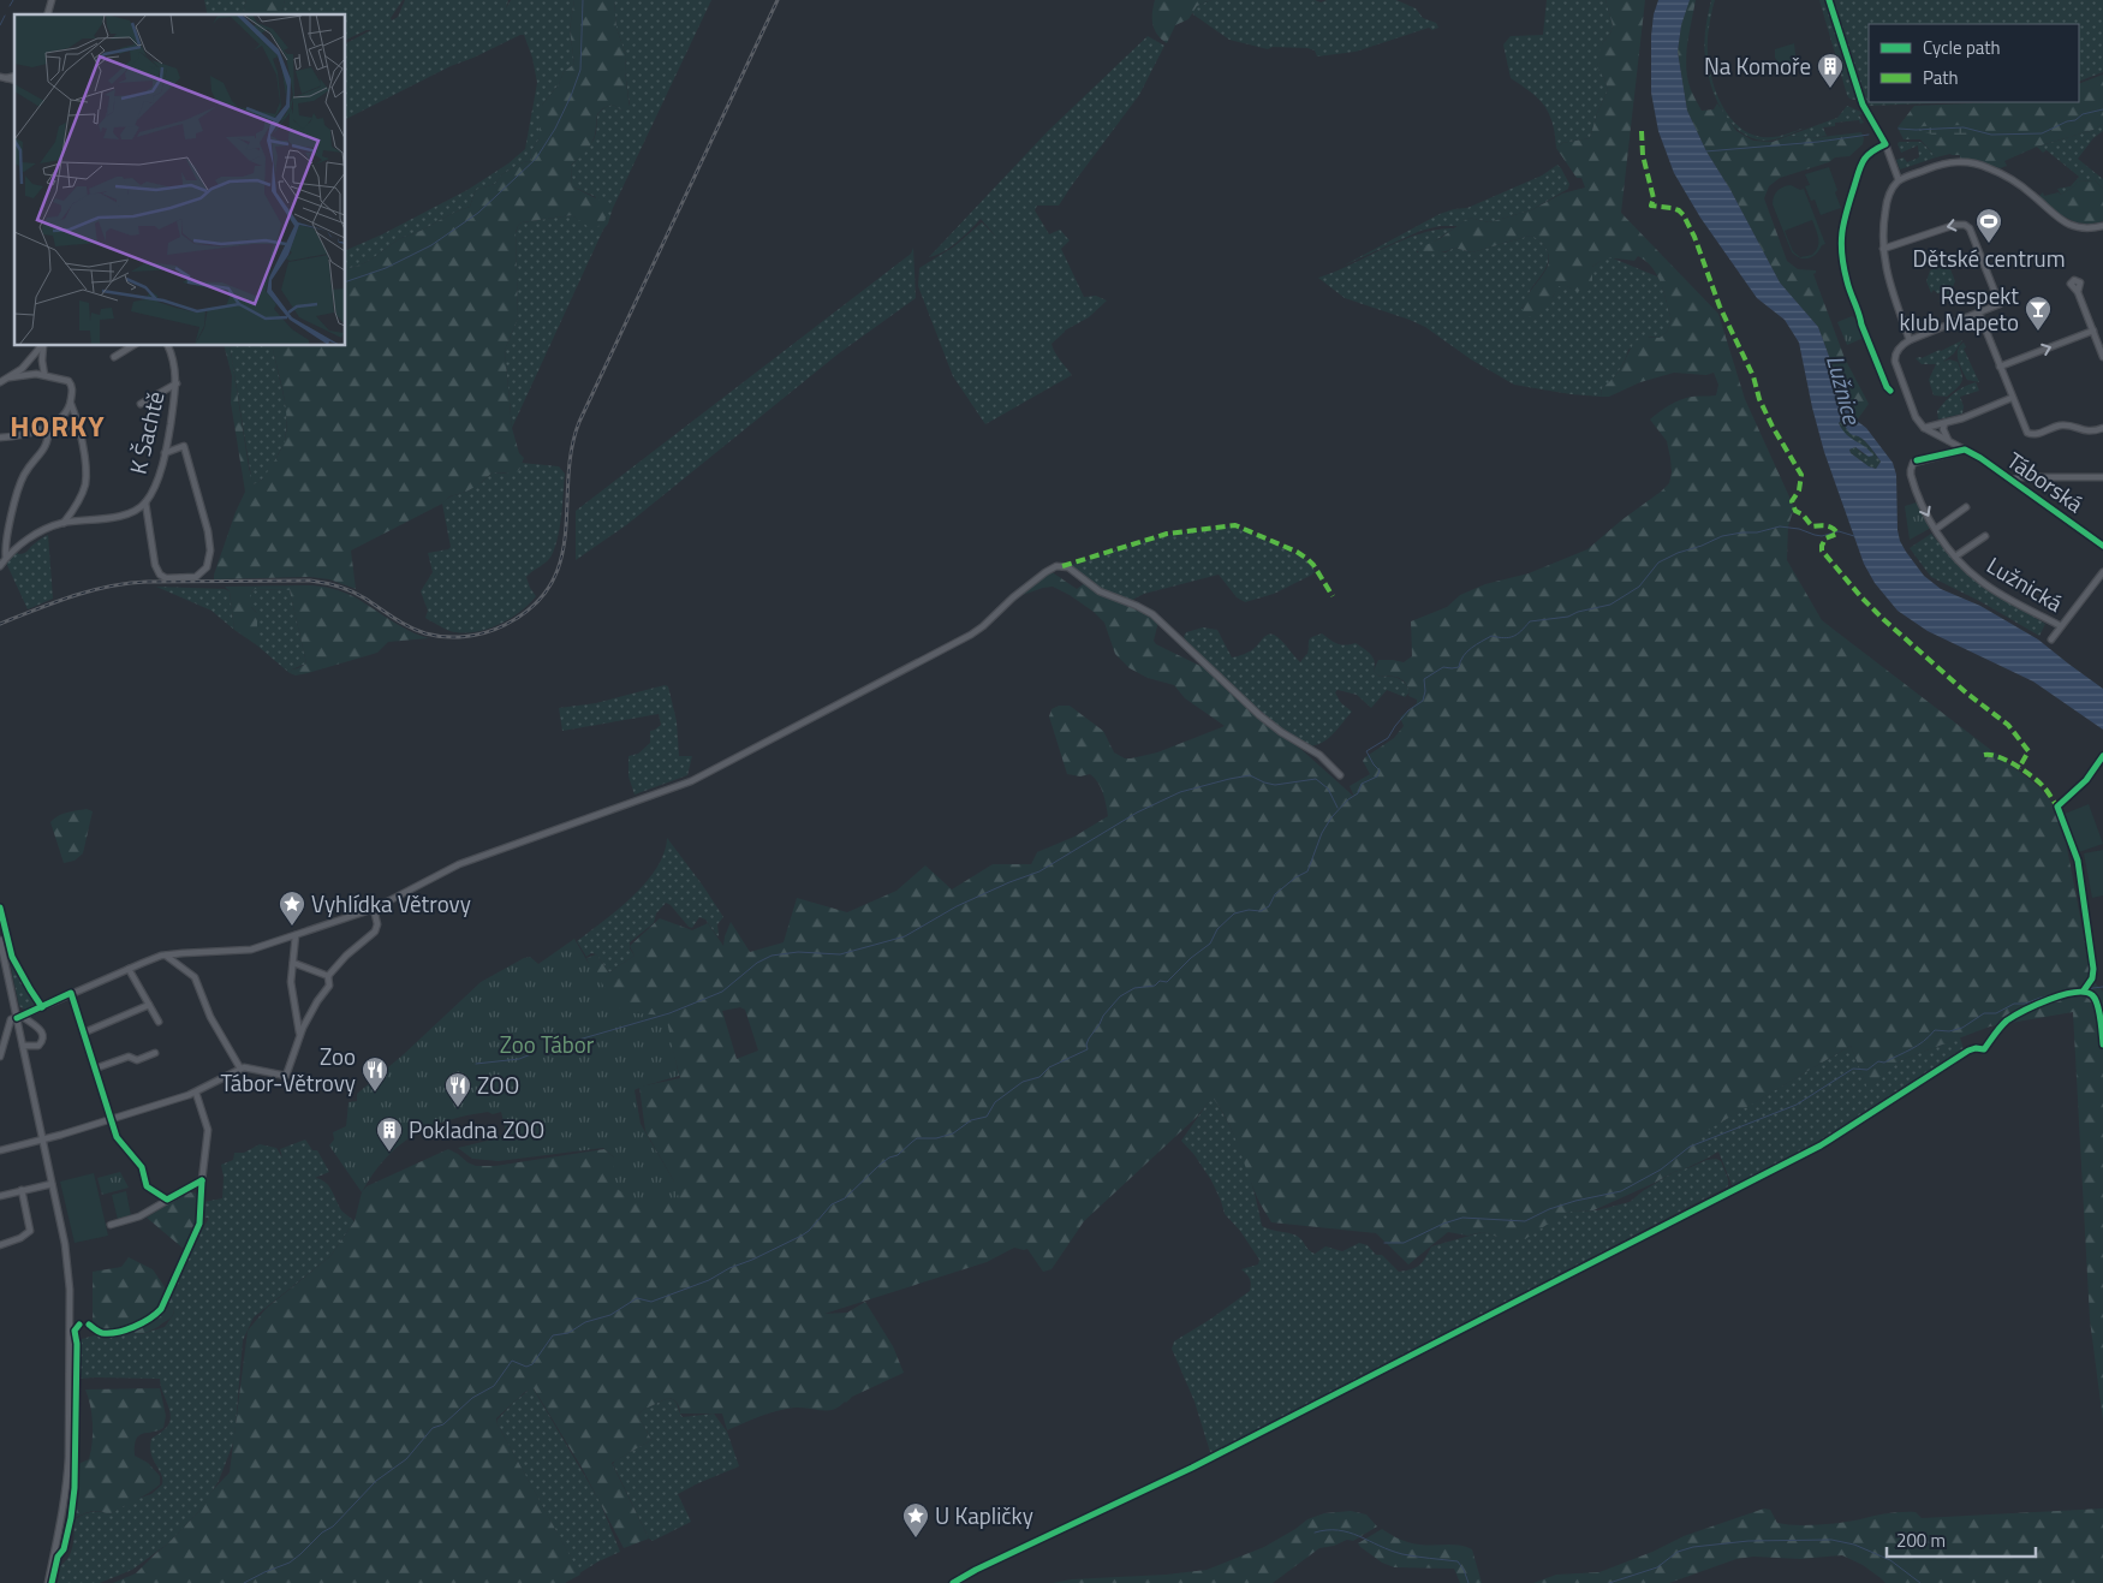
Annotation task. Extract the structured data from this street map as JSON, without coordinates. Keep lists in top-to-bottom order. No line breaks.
{"streets":{"street":["K Šachtě","Táborská","Lužnická"]},"crossings":[["Táborská","Lužnická"]],"districts":["HORKY"],"water":["Lužnice"],"parks":["Zoo Tábor"],"places":{"building":["Na Komoře","Pokladna ZOO"],"sports":["Dětské centrum"],"bar":["Respekt klub Mapeto"],"place":["Vyhlídka Větrovy","U Kapličky"],"restaurant":["Zoo Tábor-Větrovy","ZOO"]},"legend":["Cycle path","Path"],"scale_bar":"200 m"}
